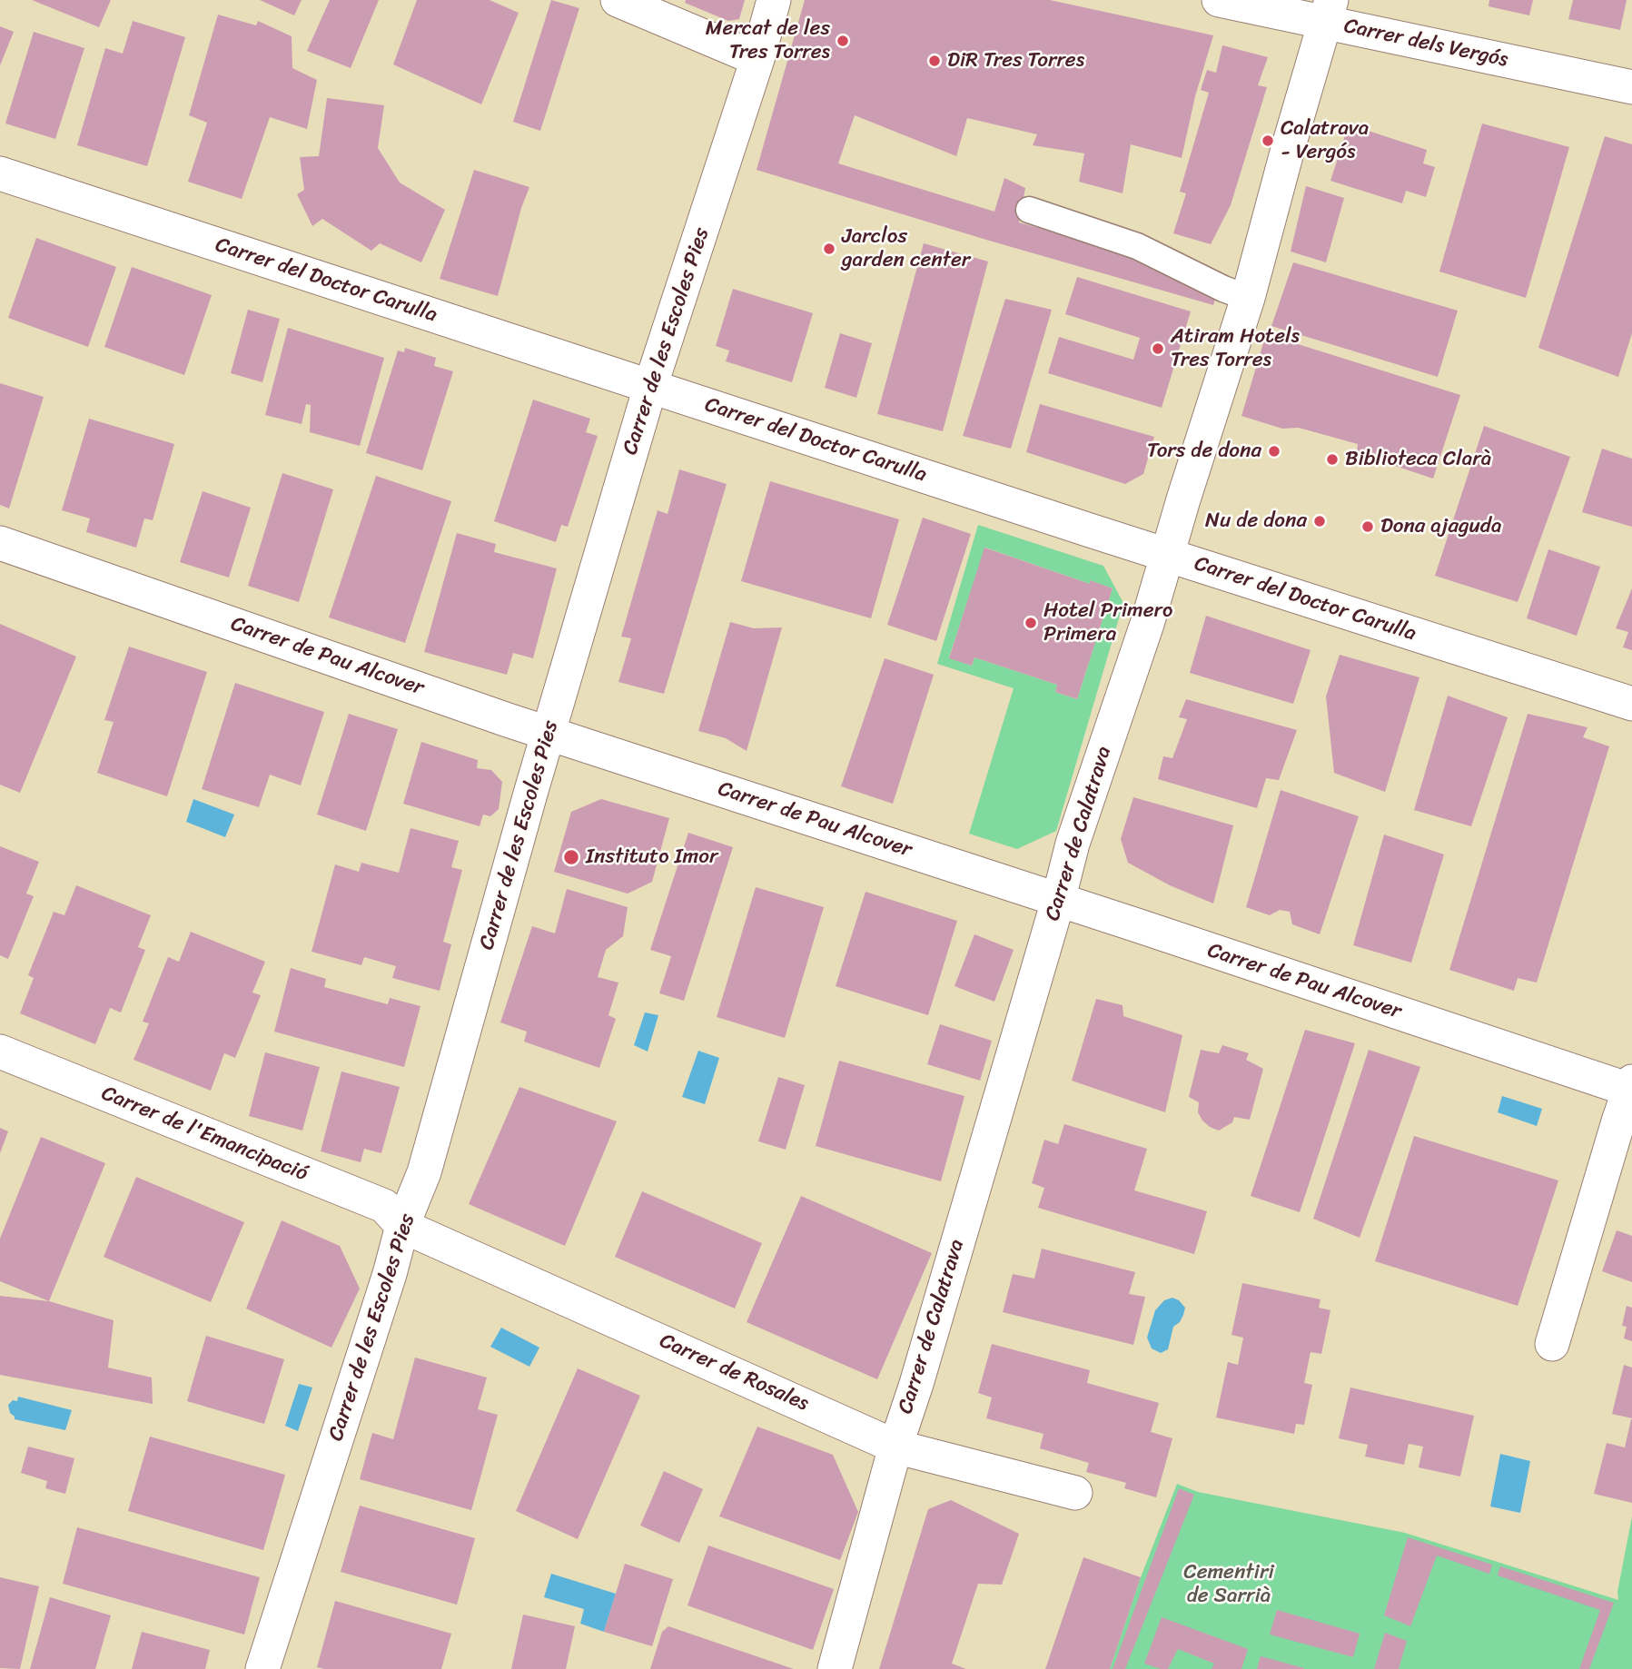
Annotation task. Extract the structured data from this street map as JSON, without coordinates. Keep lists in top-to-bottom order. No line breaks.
{"streets":{"street":["Carrer dels Vergós","Carrer del Doctor Carulla","Carrer de les Escoles Pies","Carrer de Pau Alcover","Carrer de Calatrava","Carrer de l'Emancipació","Carrer de Rosales"]},"crossings":[["Carrer dels Vergós","Carrer de Calatrava"],["Carrer del Doctor Carulla","Carrer de les Escoles Pies"],["Carrer del Doctor Carulla","Carrer de Calatrava"],["Carrer de les Escoles Pies","Carrer de Pau Alcover"],["Carrer de les Escoles Pies","Carrer de l'Emancipació"],["Carrer de les Escoles Pies","Carrer de Rosales"],["Carrer de Pau Alcover","Carrer de Calatrava"],["Carrer de Calatrava","Carrer de Rosales"],["Carrer de l'Emancipació","Carrer de Rosales"]],"parks":["Cementiri de Sarrià"],"places":["Mercat de les Tres Torres","DiR Tres Torres","Calatrava - Vergós","Jarclos garden center","Atiram Hotels Tres Torres","Tors de dona","Biblioteca Clarà","Nu de dona","Dona ajaguda","Hotel Primero Primera","Instituto Imor"]}
